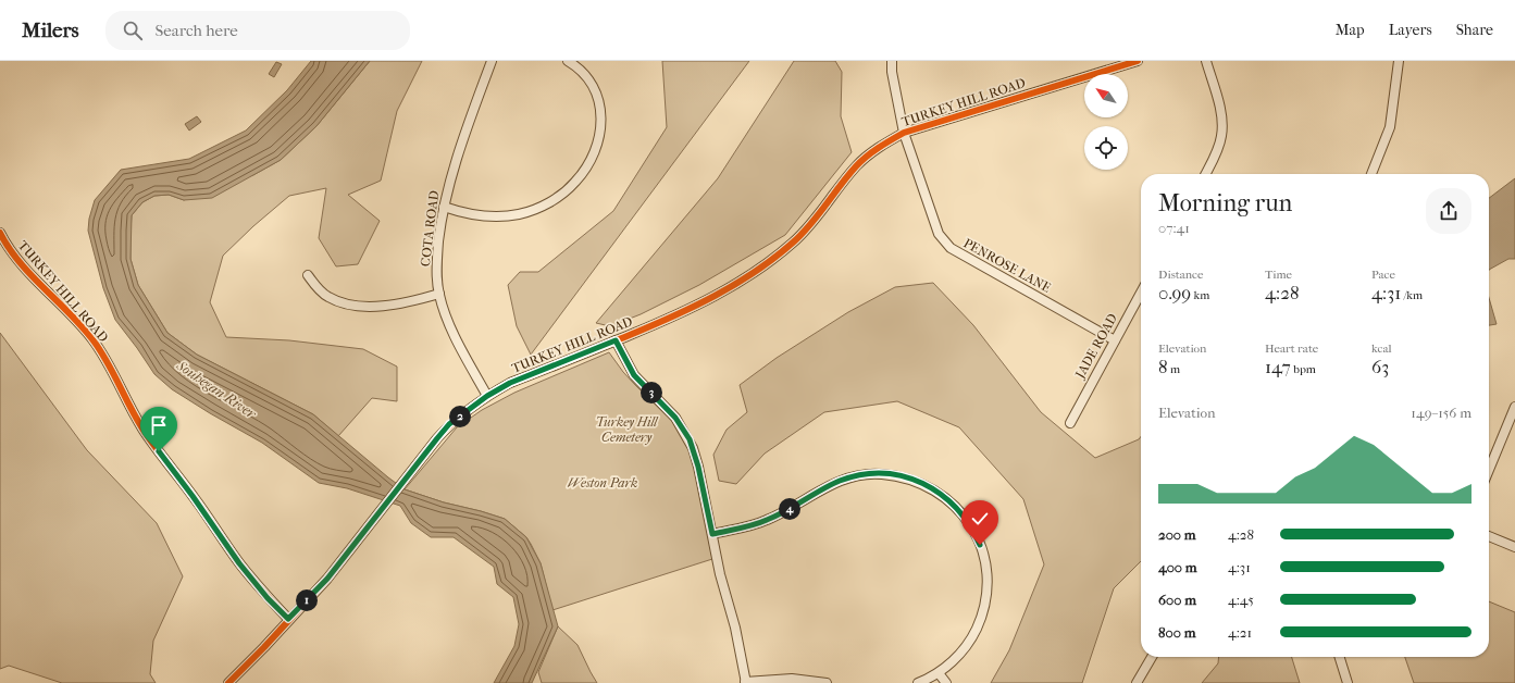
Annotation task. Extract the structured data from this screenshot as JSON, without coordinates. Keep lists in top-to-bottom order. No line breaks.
{"streets":{"street":["TURKEY HILL ROAD","COTA ROAD","PENROSE LANE","JADE ROAD"]},"crossings":[["TURKEY HILL ROAD","COTA ROAD"],["TURKEY HILL ROAD","PENROSE LANE"],["PENROSE LANE","JADE ROAD"]],"water":["Souhegan River"],"parks":["Turkey Hill Cemetery","Weston Park"],"north":"top left","page":{"header":"Milers","search":"Search here","nav":["Map","Layers","Share"],"heading":["Morning run","07:41"],"stats":[["Distance","0.99 km"],["Time","4:28"],["Pace","4:31 /km"],["Elevation","8 m"],["Heart rate","147 bpm"],["kcal","63"]],"pins":["3","2","4","1"],"chart":["Elevation","149–156 m"],"list":[{"name":"200 m","note":"4:28"},{"name":"400 m","note":"4:31"},{"name":"600 m","note":"4:45"},{"name":"800 m","note":"4:21"}]}}
